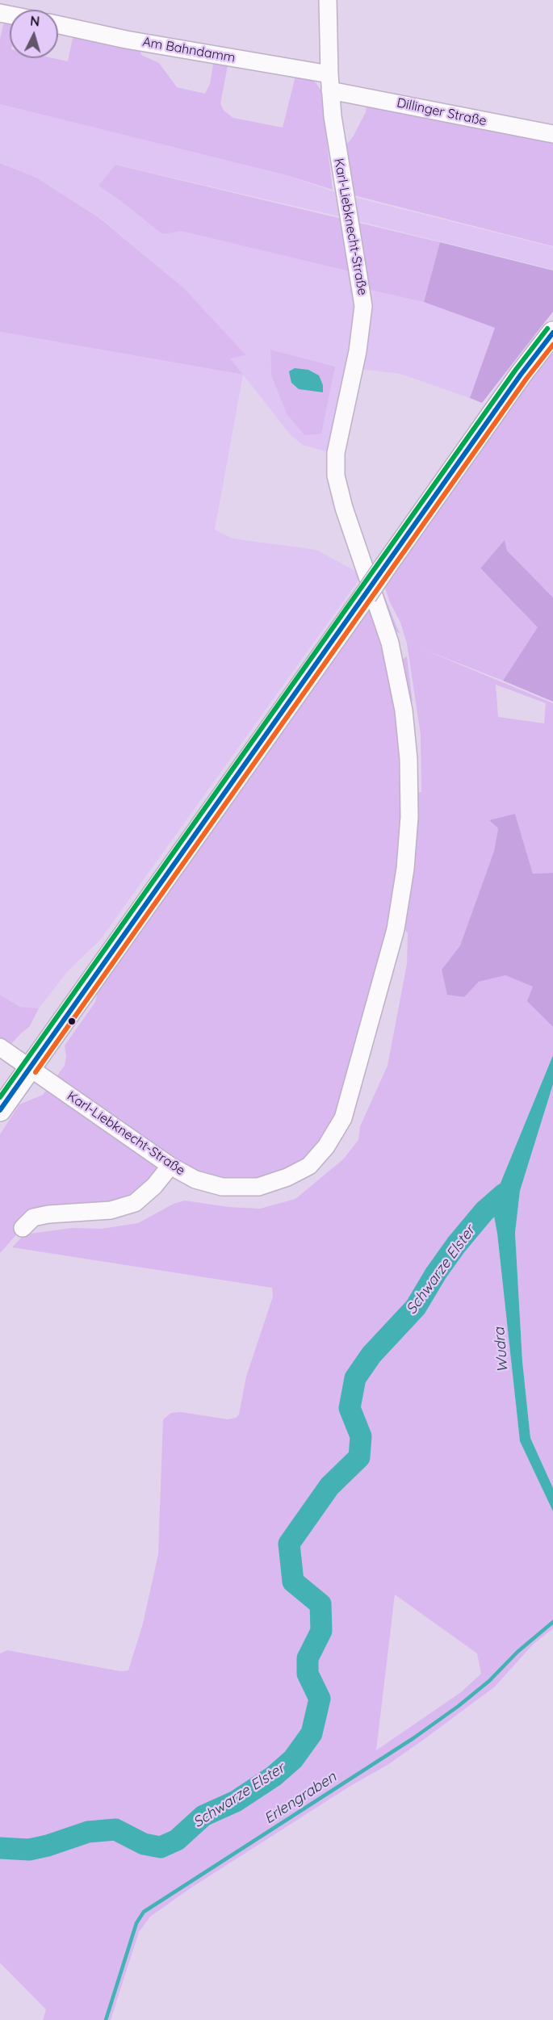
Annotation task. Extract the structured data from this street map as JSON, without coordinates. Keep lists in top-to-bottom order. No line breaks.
{"streets":{"street":["Am Bahndamm","Dillinger Straße","Karl-Liebknecht-Straße"]},"crossings":[["Am Bahndamm","Dillinger Straße"],["Am Bahndamm","Karl-Liebknecht-Straße"],["Dillinger Straße","Karl-Liebknecht-Straße"]],"water":["Schwarze Elster","Wudra","Erlengraben"],"north":"top"}
